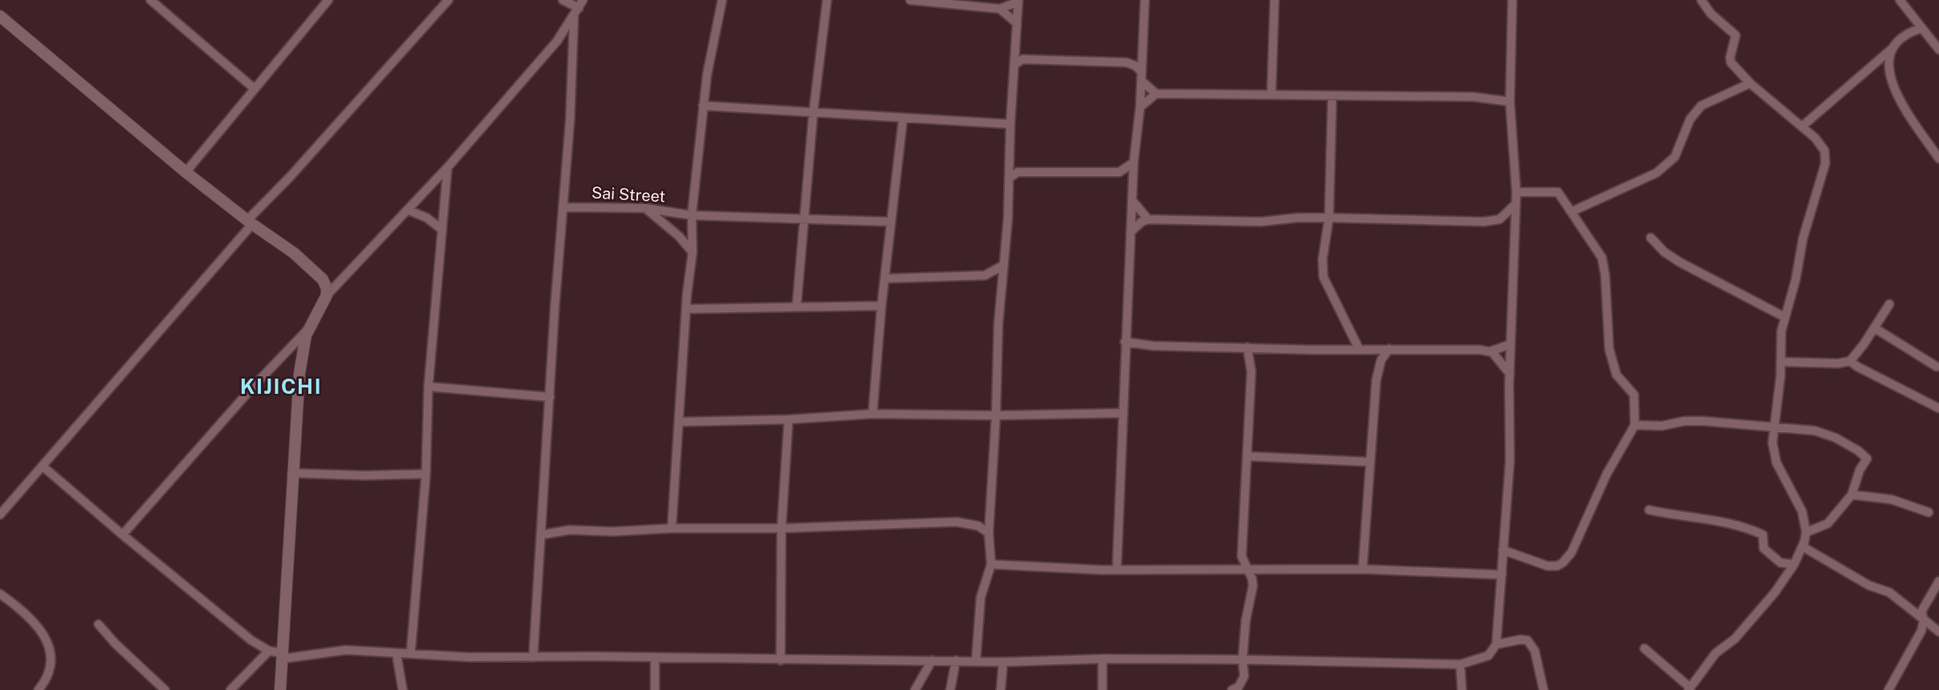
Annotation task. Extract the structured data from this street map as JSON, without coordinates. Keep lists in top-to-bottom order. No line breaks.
{"streets":{"street":["Sai Street"]},"districts":["KIJICHI"]}
